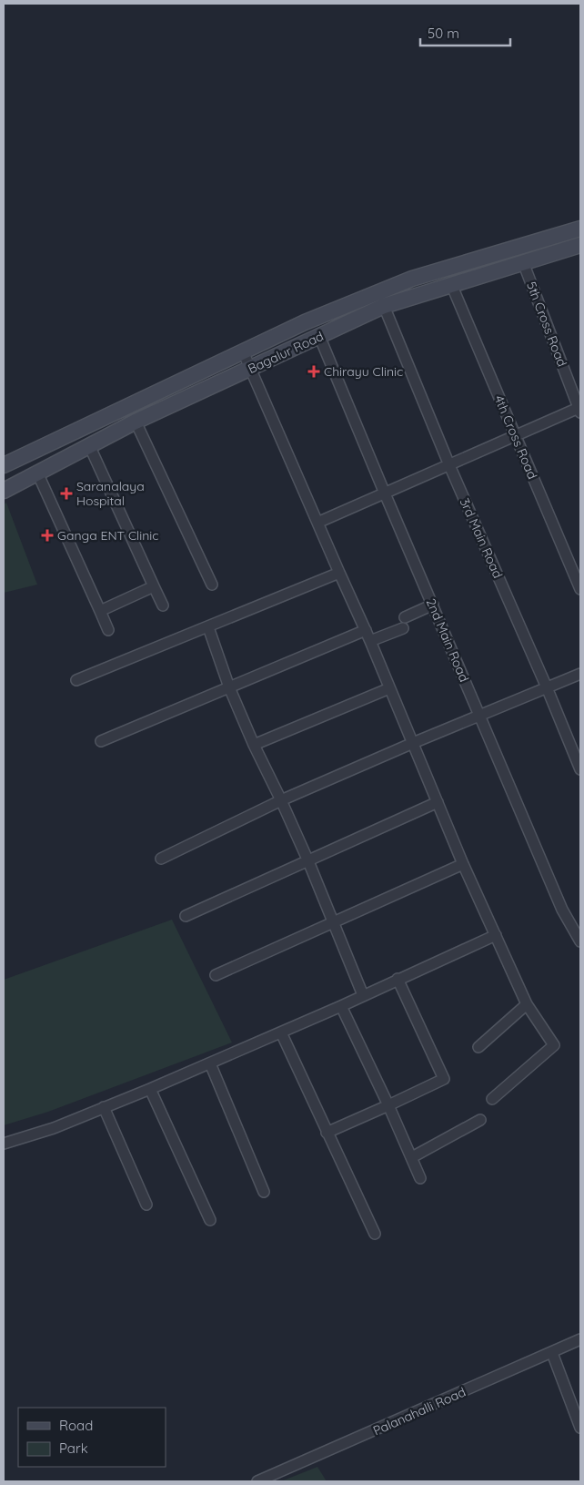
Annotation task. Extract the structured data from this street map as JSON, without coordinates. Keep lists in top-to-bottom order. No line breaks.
{"streets":{"main road":["Bagalur Road"],"street":["5th Cross Road","4th Cross Road","3rd Main Road","2nd Main Road","Palanahalli Road"]},"crossings":[["5th Cross Road","Bagalur Road"],["Bagalur Road","4th Cross Road"],["Bagalur Road","3rd Main Road"],["Bagalur Road","2nd Main Road"]],"places":{"health":["Chirayu Clinic","Saranalaya Hospital","Ganga ENT Clinic"]},"legend":["Road","Park"],"scale_bar":"50 m"}
